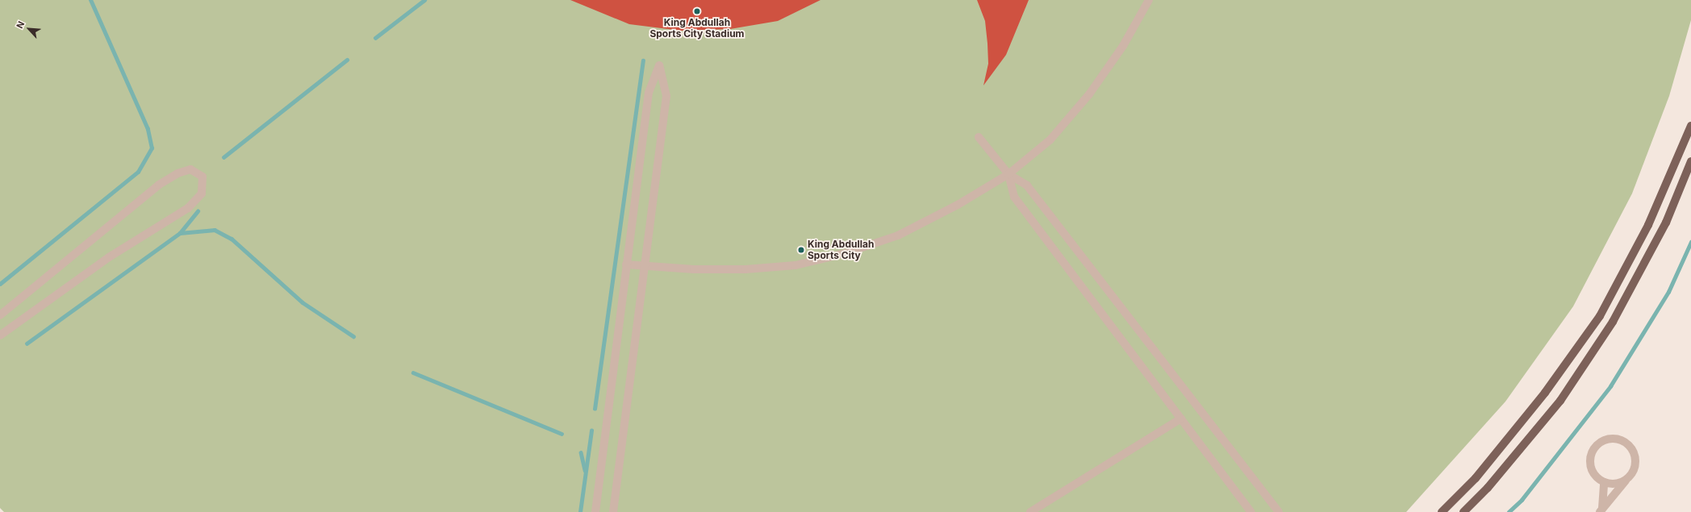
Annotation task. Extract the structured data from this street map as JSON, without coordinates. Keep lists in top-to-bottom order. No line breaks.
{"places":["King Abdullah Sports City Stadium","King Abdullah Sports City"],"north":"top left"}
